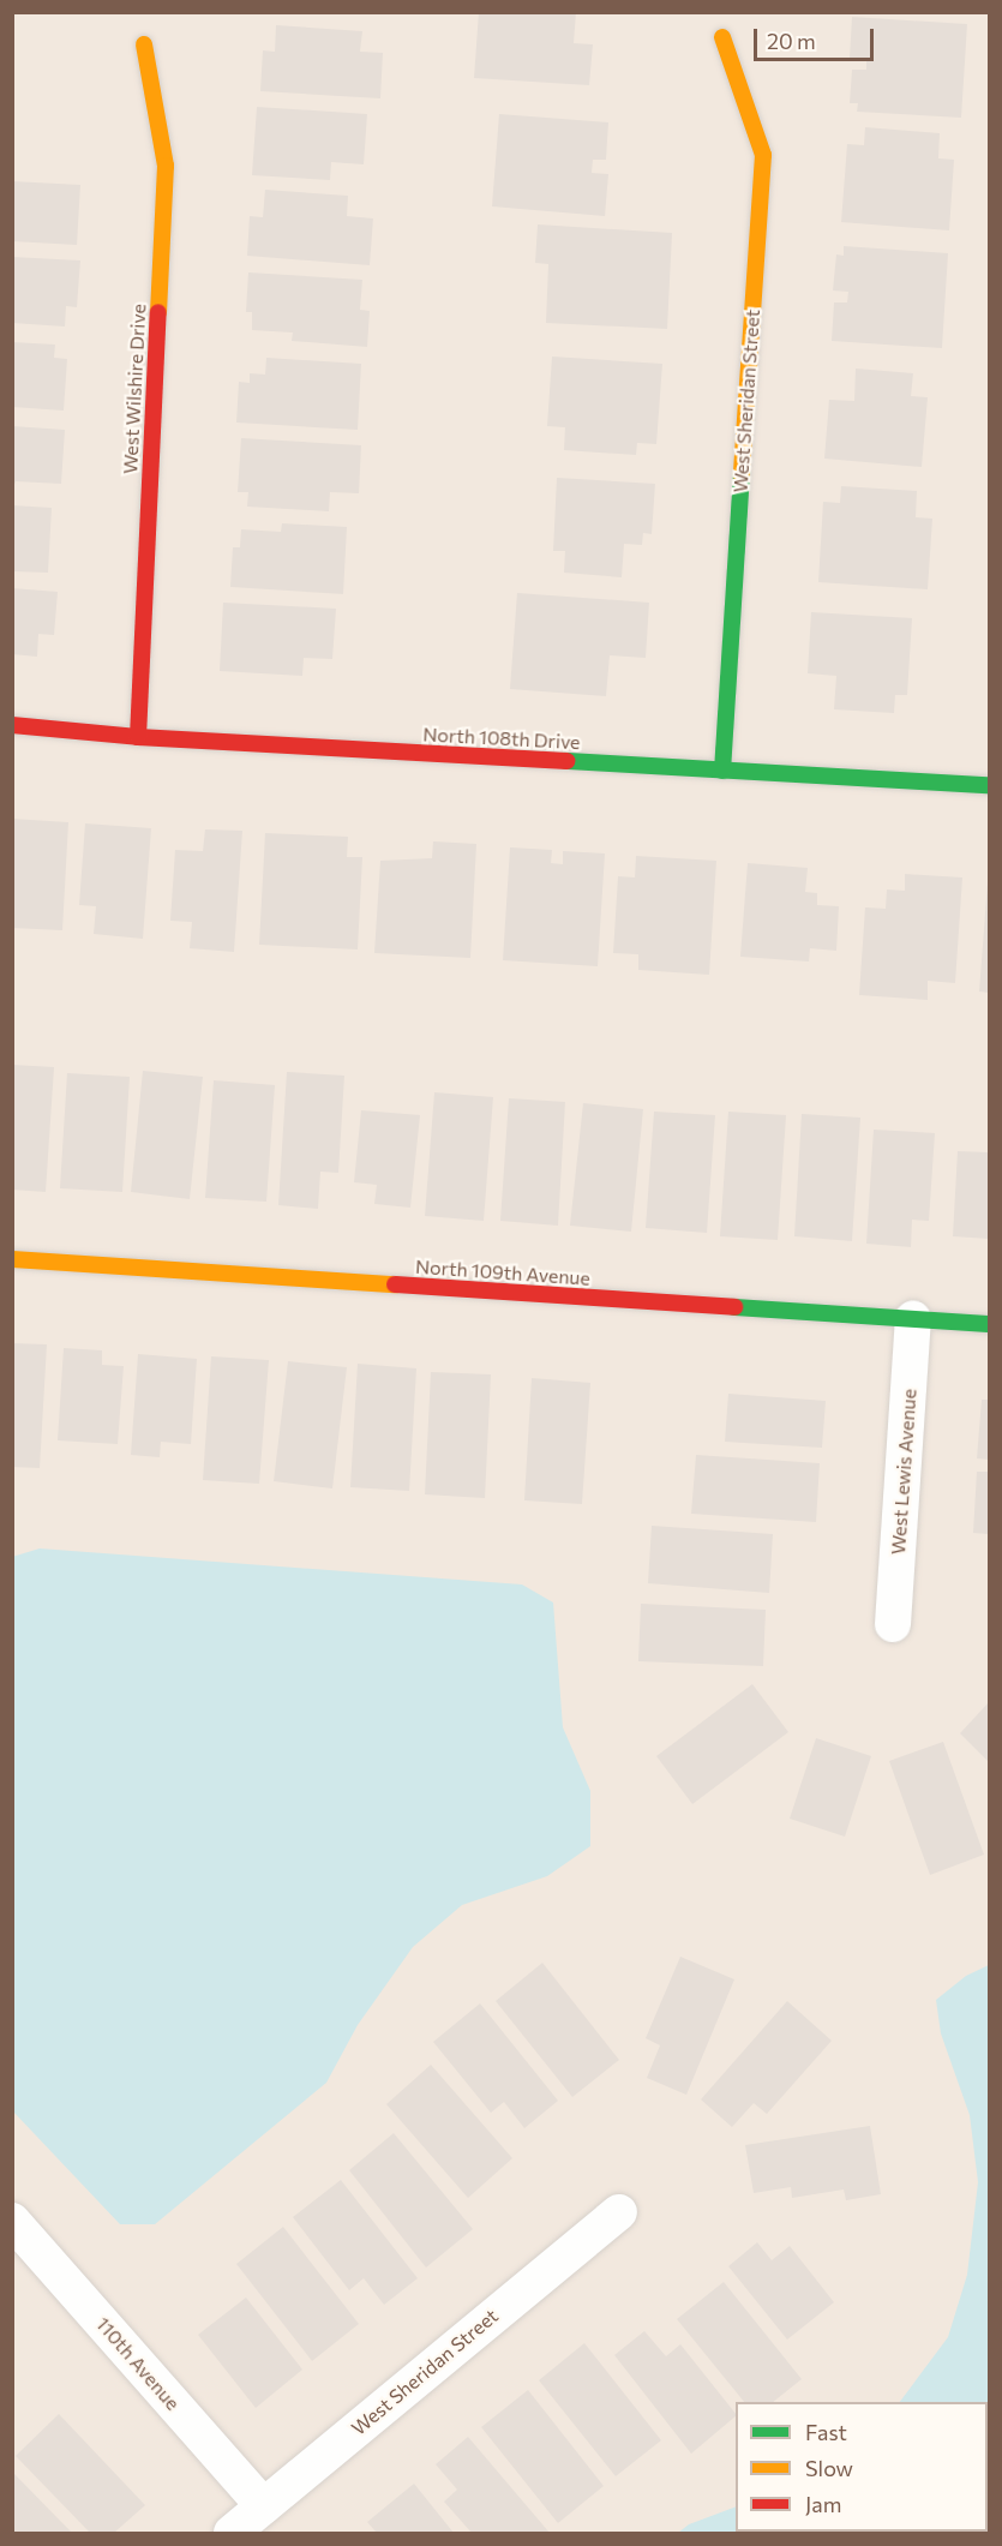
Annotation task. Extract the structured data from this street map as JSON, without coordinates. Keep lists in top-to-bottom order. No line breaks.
{"streets":{"street":["West Wilshire Drive","West Sheridan Street","North 108th Drive","North 109th Avenue","West Lewis Avenue","110th Avenue"]},"crossings":[["West Wilshire Drive","North 108th Drive"],["West Sheridan Street","North 108th Drive"],["West Sheridan Street","110th Avenue"],["North 109th Avenue","West Lewis Avenue"]],"legend":["Fast","Slow","Jam"],"scale_bar":"20 m"}
